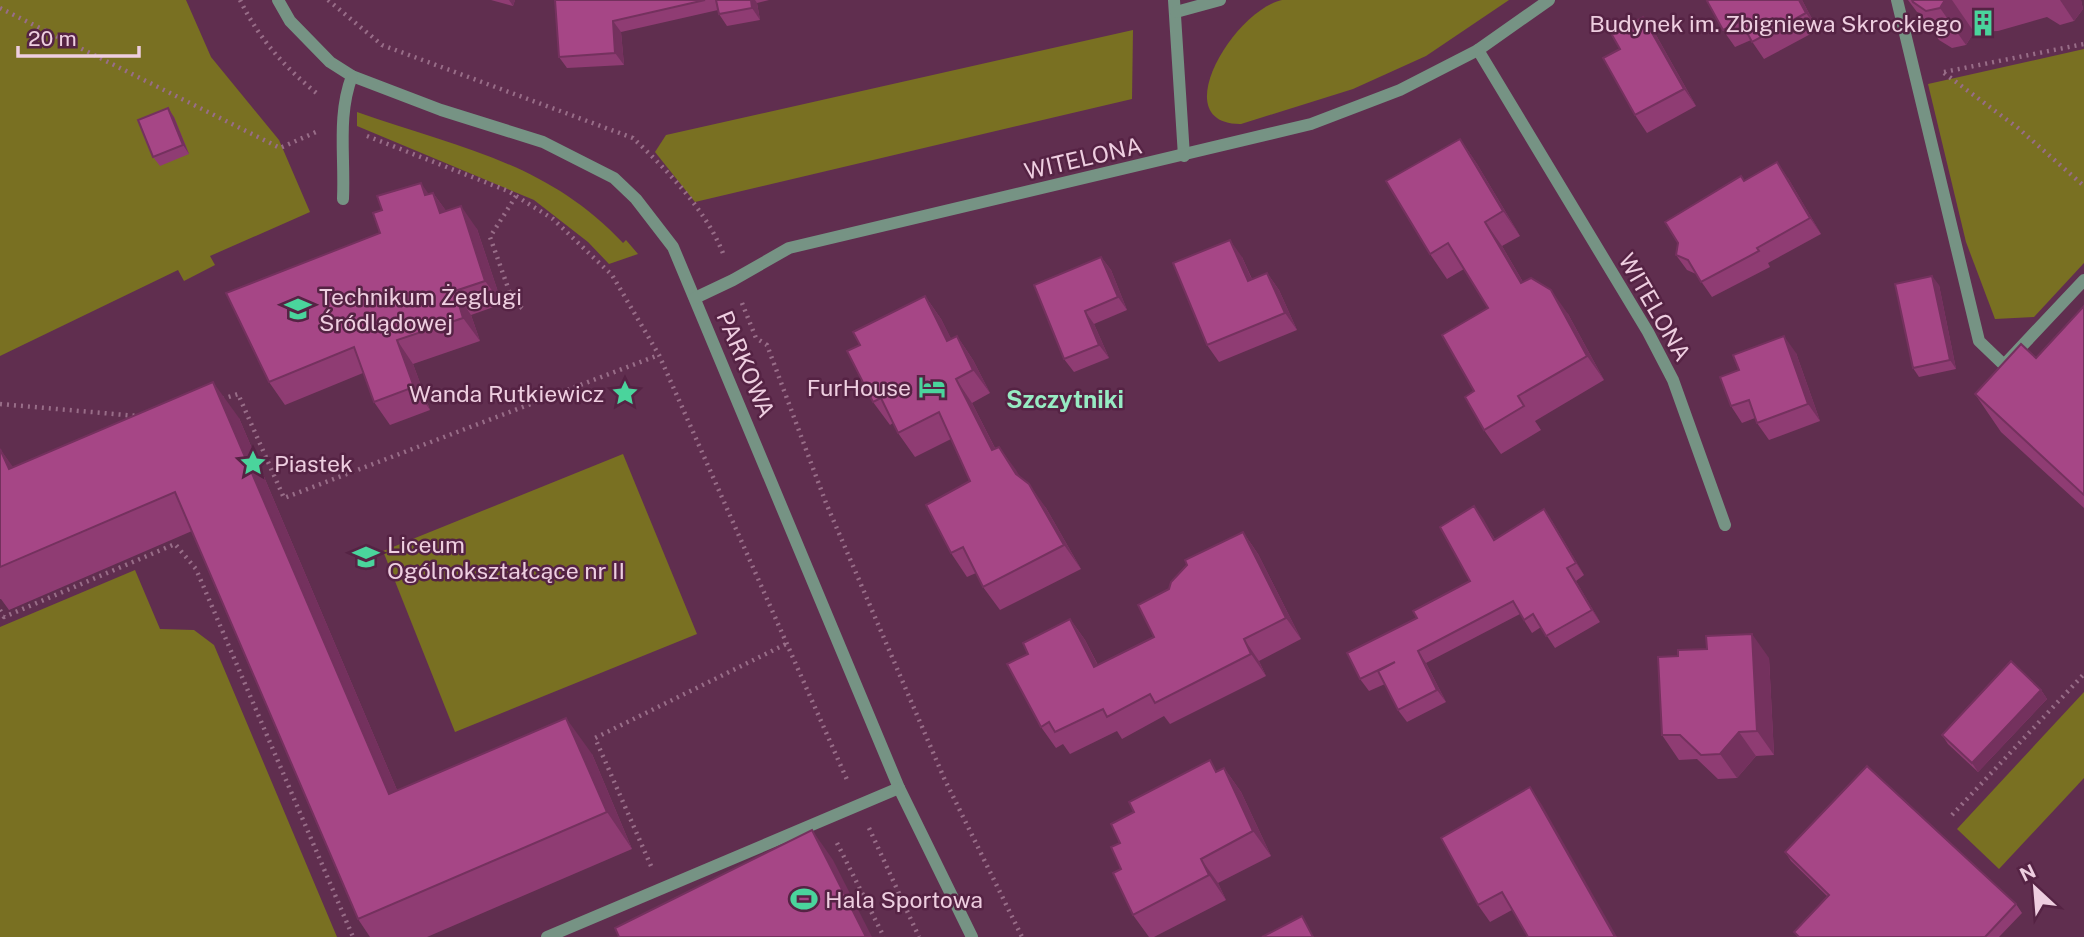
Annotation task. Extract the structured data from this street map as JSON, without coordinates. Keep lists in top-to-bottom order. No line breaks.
{"streets":{"street":["WITELONA","PARKOWA"]},"crossings":[["WITELONA","PARKOWA"]],"districts":["Szczytniki"],"places":{"building":["Budynek im. Zbigniewa Skrockiego"],"school or university":["Technikum Żeglugi Śródlądowej","Liceum Ogólnokształcące nr II"],"hotel":["FurHouse"],"place":["Wanda Rutkiewicz","Piastek"],"sports":["Hala Sportowa"]},"scale_bar":"20 m","north":"top left"}
